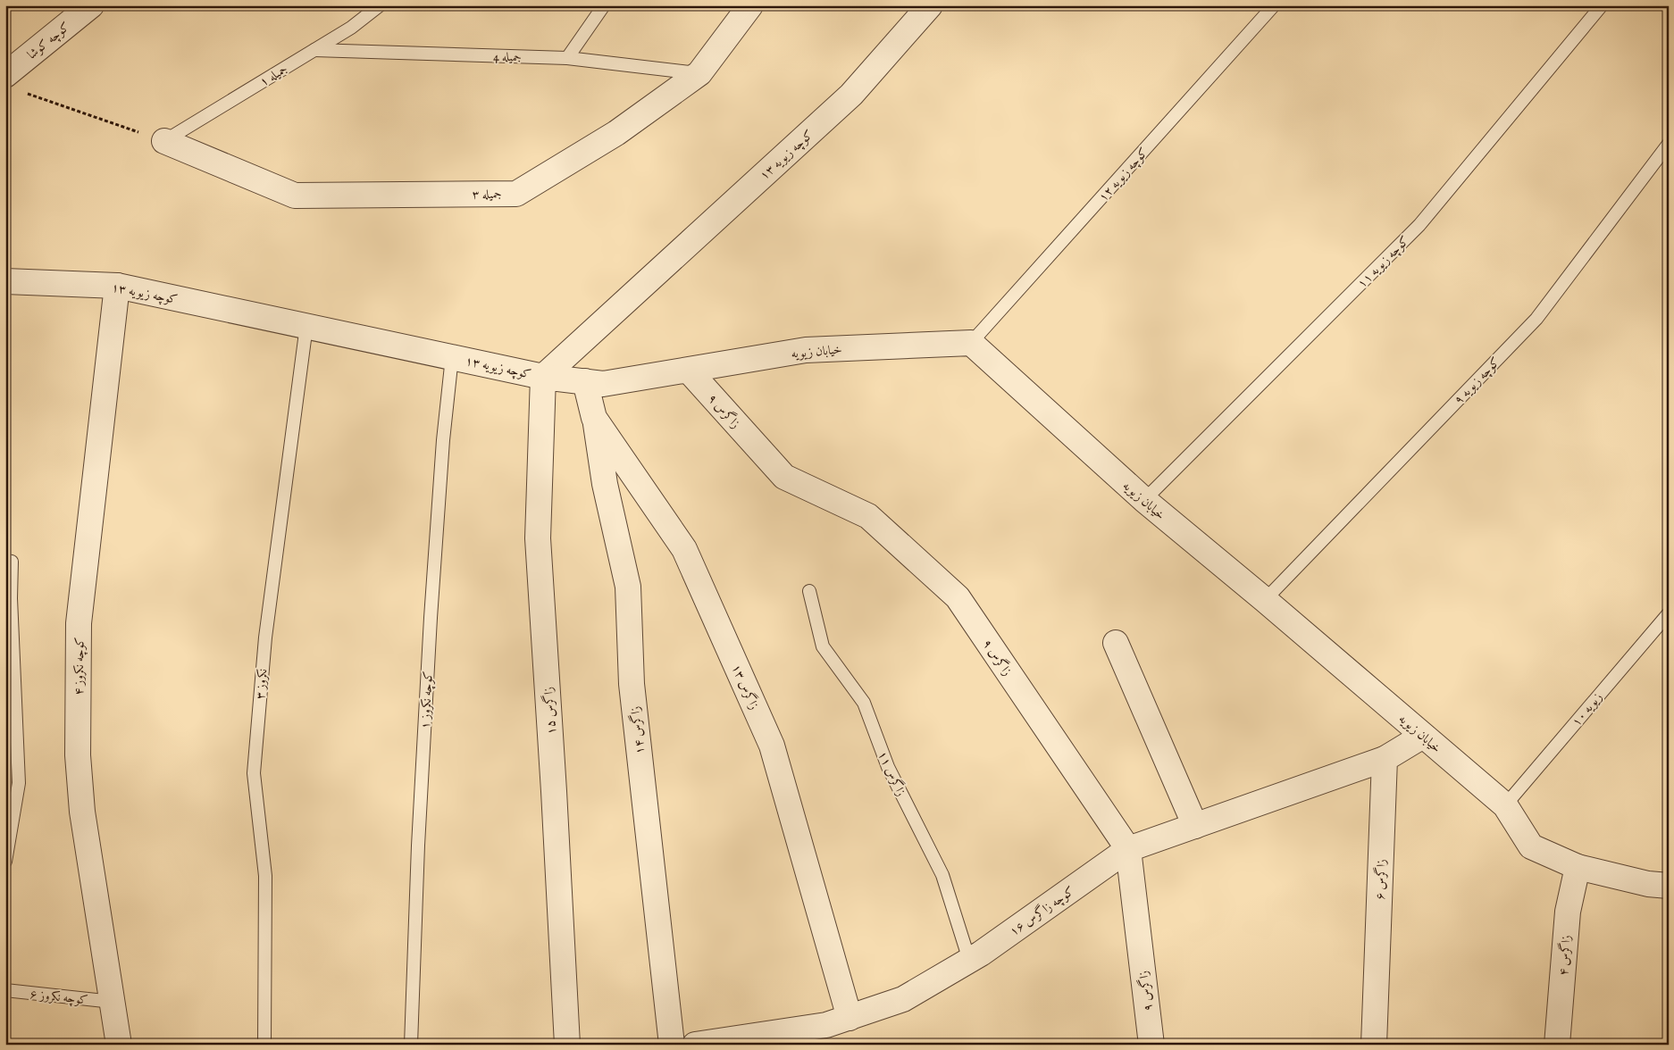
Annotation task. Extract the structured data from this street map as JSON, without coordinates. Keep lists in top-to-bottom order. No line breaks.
{"streets":{"street":["کوچه کوشا","کوچه زیویه ۱۳","جمیله ۳","خیابان زیویه","زاگرس ۹","کوچه نکروز ۴","زاگرس ۱۳","زاگرس ۱۵","زاگرس ۱۴","زاگرس ۶","کوچه زاگرس ۱۶","زاگرس ۴"],"lane":["جمیله 4","جمیله ۱","کوچه زیویه ۱۲","کوچه زیویه ۱۱","کوچه زیویه ۹","نکروز ۳","کوچه نکروز ۱","زیویه ۱۰","زاگرس ۱۱","کوچه نکروز ۶"]},"crossings":[["جمیله 4","جمیله ۱"],["جمیله 4","جمیله ۳"],["جمیله ۱","جمیله ۳"],["کوچه زیویه ۱۳","خیابان زیویه"],["کوچه زیویه ۱۳","کوچه نکروز ۴"],["کوچه زیویه ۱۳","نکروز ۳"],["کوچه زیویه ۱۳","کوچه نکروز ۱"],["کوچه زیویه ۱۳","زاگرس ۱۵"],["کوچه زیویه ۱۲","خیابان زیویه"],["کوچه زیویه ۱۱","خیابان زیویه"],["خیابان زیویه","کوچه زیویه ۹"],["خیابان زیویه","زاگرس ۹"],["خیابان زیویه","زاگرس ۱۳"],["خیابان زیویه","زیویه ۱۰"],["خیابان زیویه","زاگرس ۱۵"],["خیابان زیویه","زاگرس ۴"],["زاگرس ۹","کوچه زاگرس ۱۶"],["کوچه نکروز ۴","کوچه نکروز ۶"],["زاگرس ۱۳","زاگرس ۱۴"],["زاگرس ۱۳","کوچه زاگرس ۱۶"],["زاگرس ۱۱","کوچه زاگرس ۱۶"],["زاگرس ۶","کوچه زاگرس ۱۶"]]}
